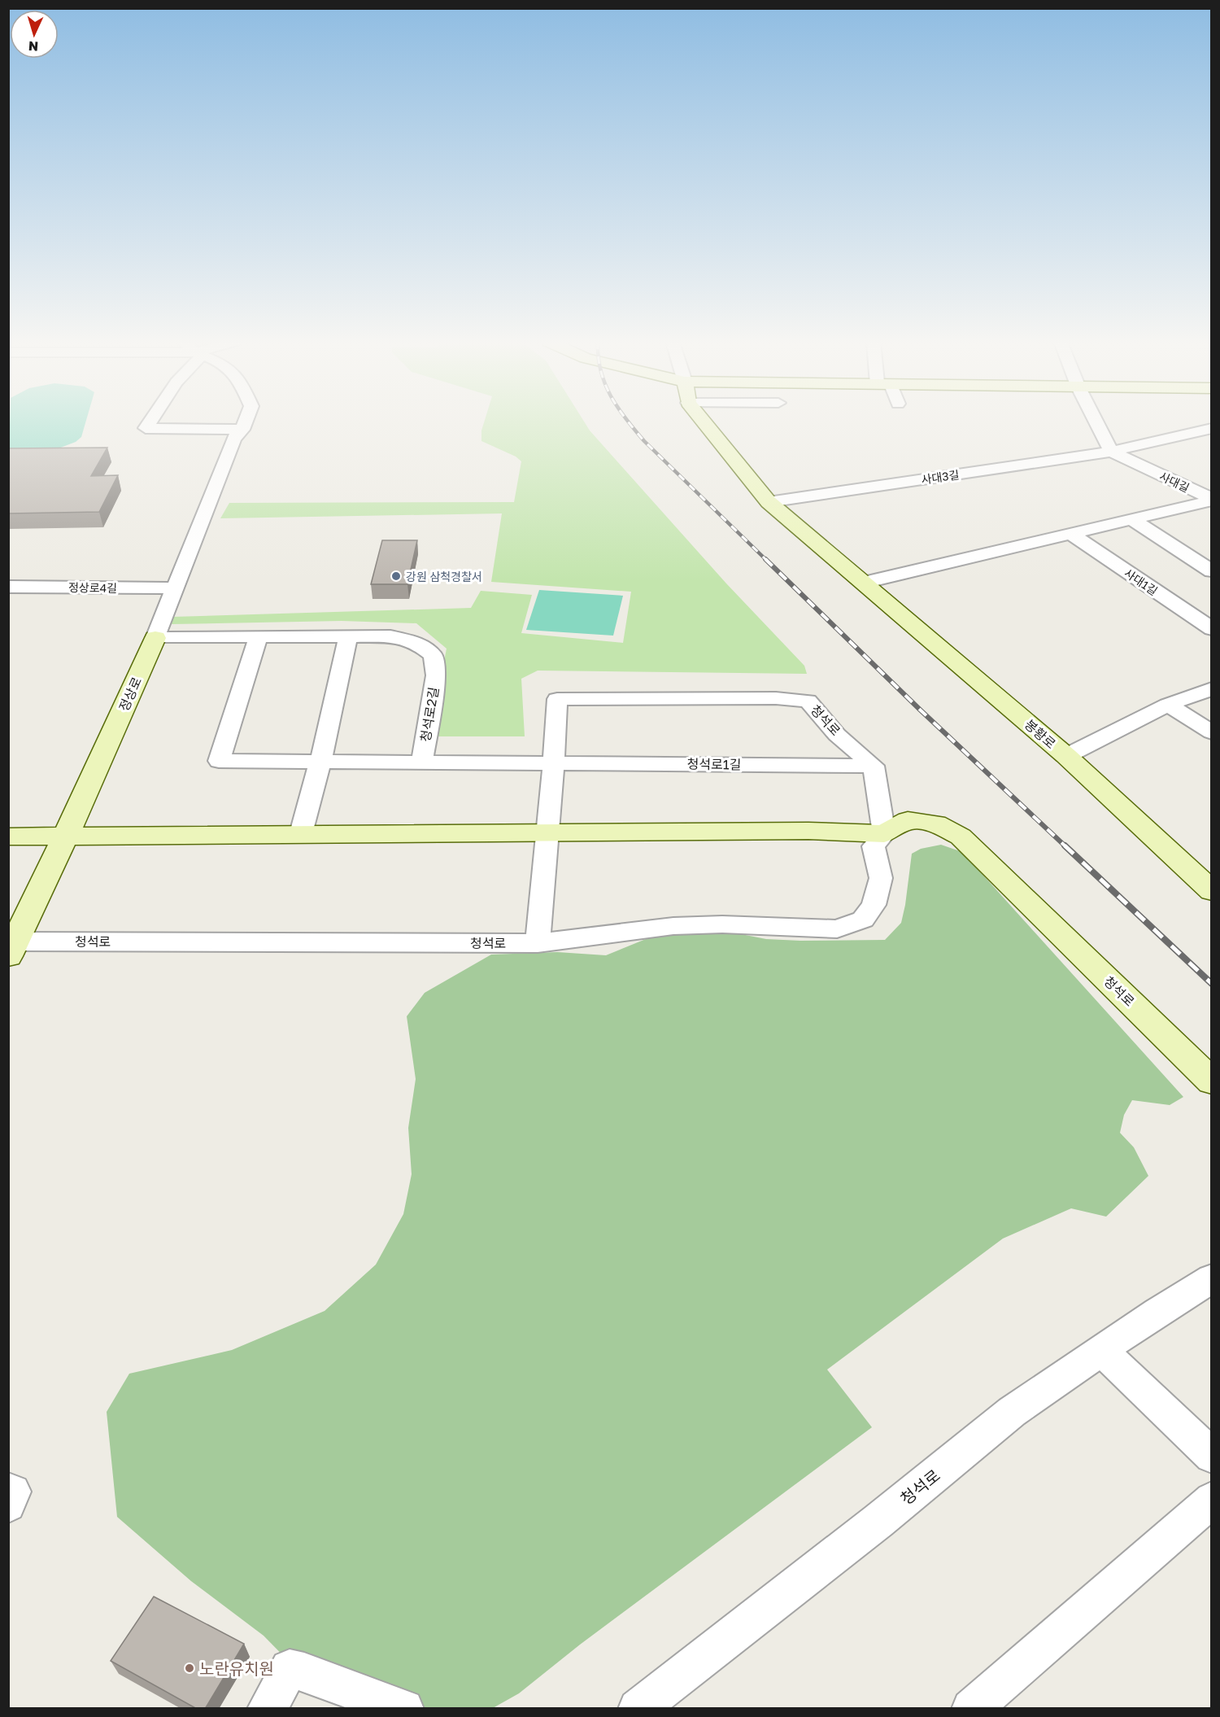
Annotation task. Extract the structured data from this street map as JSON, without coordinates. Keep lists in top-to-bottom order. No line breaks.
{"streets":{"street":["사대3길","사대길","사대1길","정상로4길","정상로","청석로2길","청석로","봉황로","청석로1길"]},"crossings":[["사대3길","사대길"],["사대3길","봉황로"],["정상로4길","정상로"],["정상로","청석로2길"],["정상로","청석로"],["청석로2길","청석로1길"],["청석로","청석로1길"]],"places":["강원 삼척경찰서","노란유치원"],"north":"bottom"}
